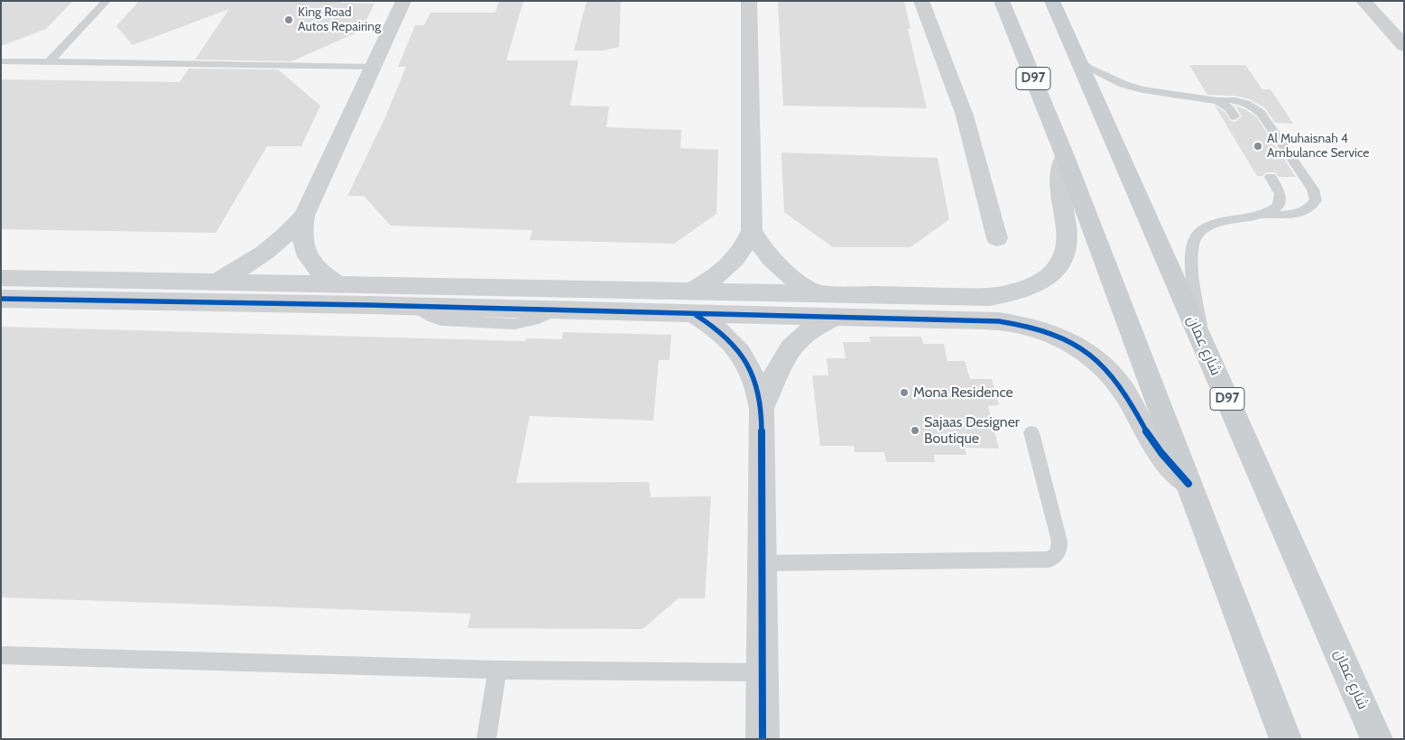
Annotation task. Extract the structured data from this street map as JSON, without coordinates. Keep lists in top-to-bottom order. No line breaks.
{"streets":{"main road":["D97","شارع عمان"]},"places":["King Road Autos Repairing","Al Muhaisnah 4 Ambulance Service","Mona Residence","Sajaas Designer Boutique"]}
